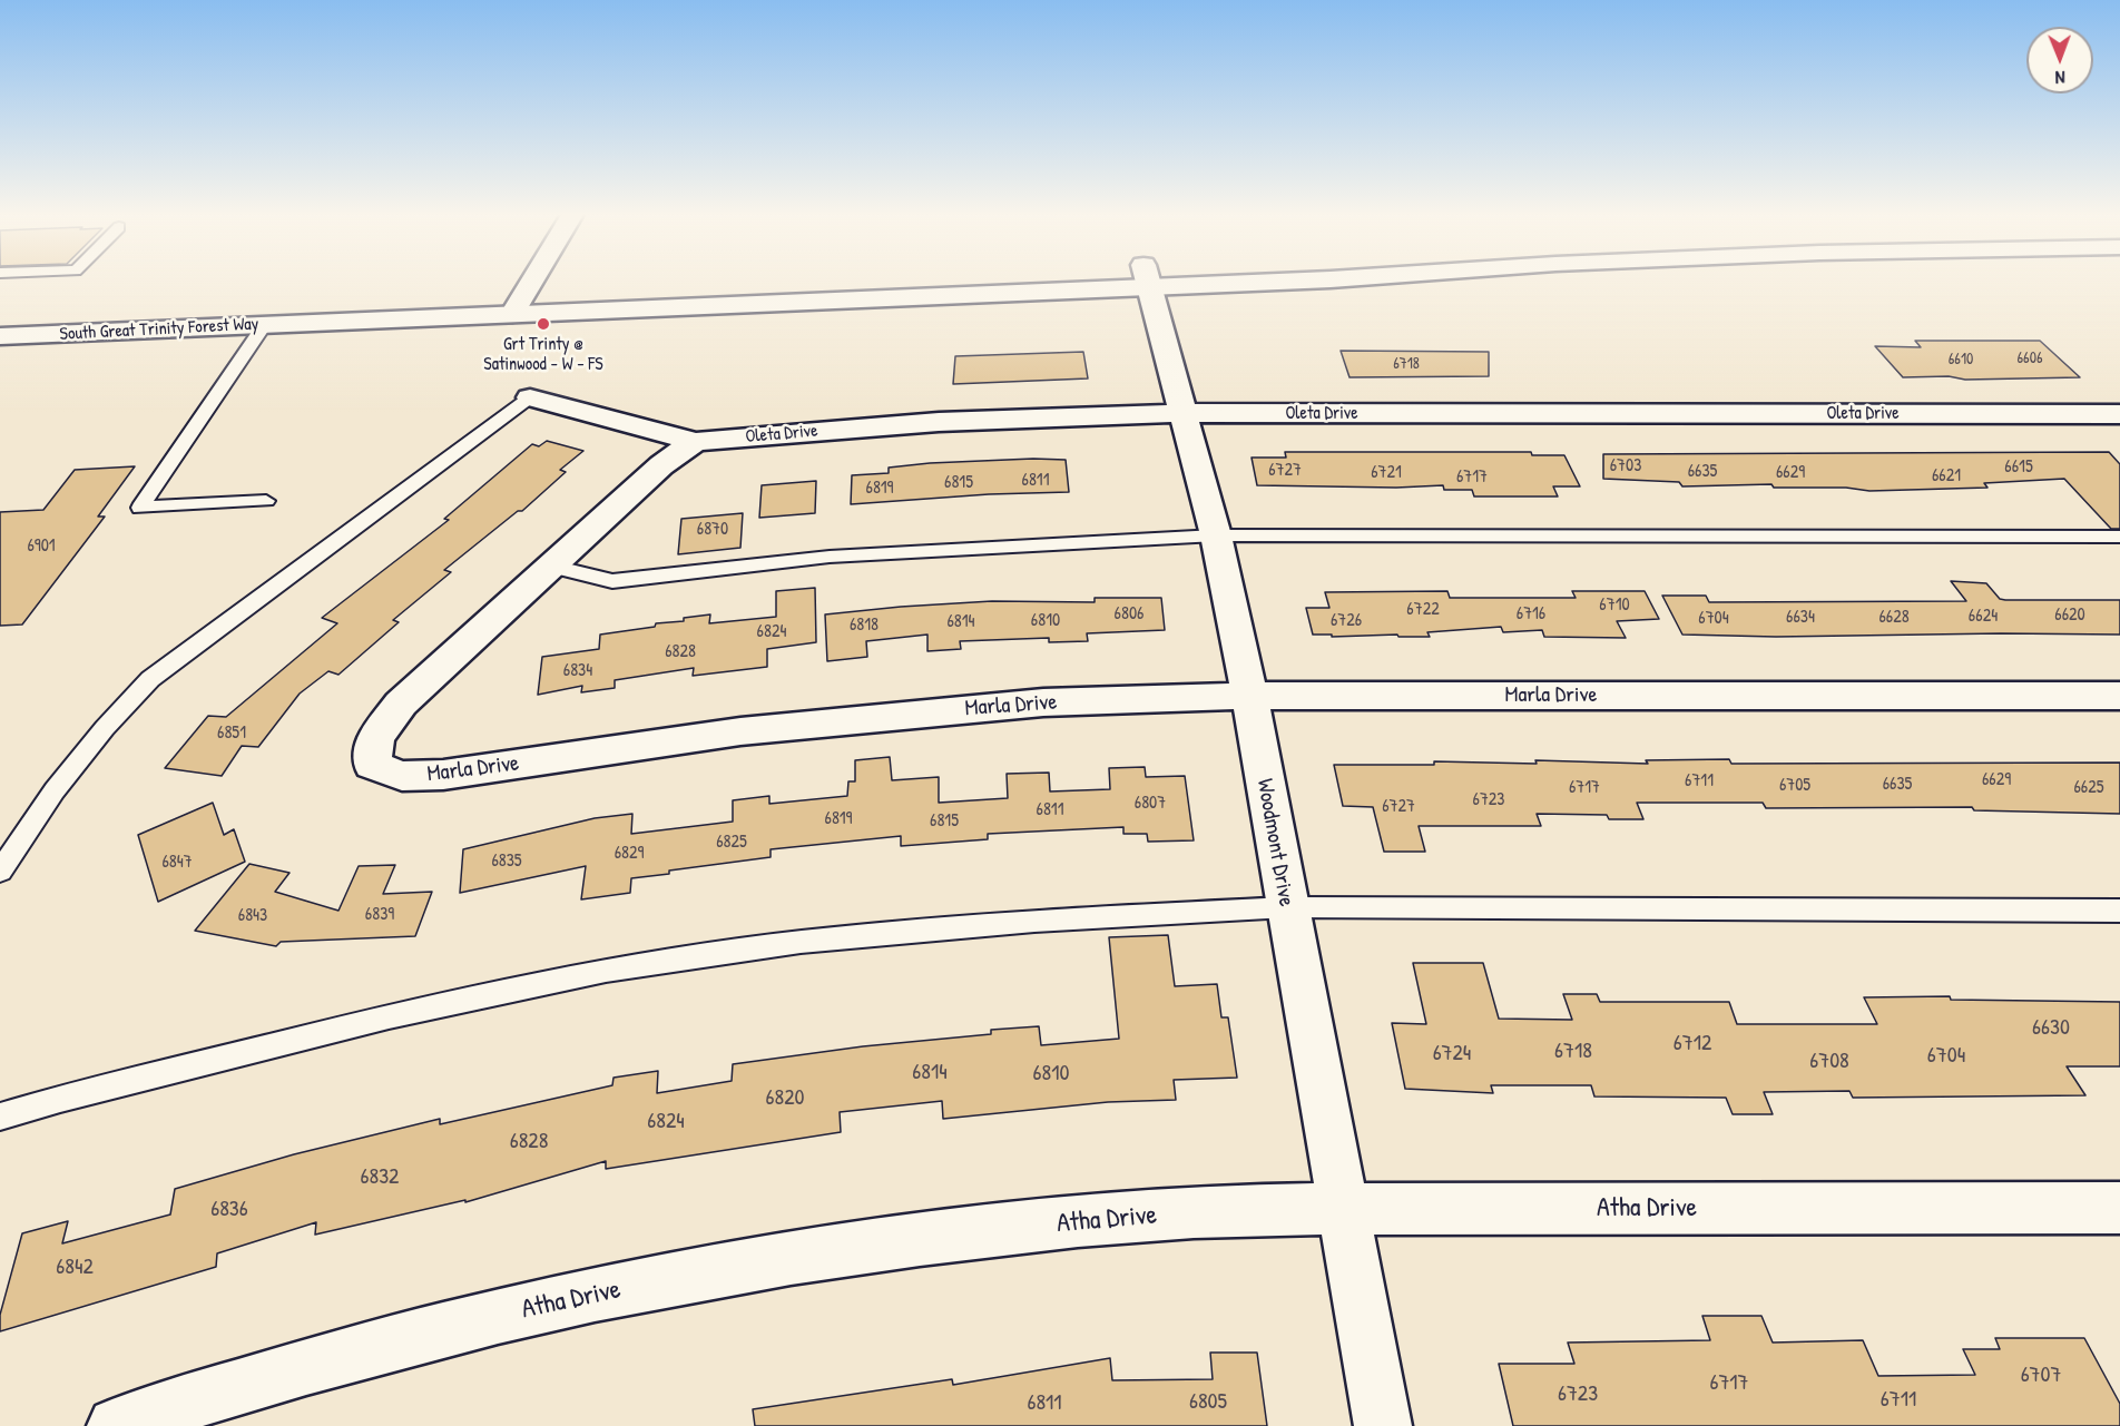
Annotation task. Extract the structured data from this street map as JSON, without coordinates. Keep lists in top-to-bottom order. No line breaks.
{"streets":{"street":["South Great Trinity Forest Way","Oleta Drive","Marla Drive","Woodmont Drive","Atha Drive"]},"crossings":[["Oleta Drive","Marla Drive"],["Oleta Drive","Woodmont Drive"],["Marla Drive","Woodmont Drive"],["Woodmont Drive","Atha Drive"]],"places":["Grt Trinty @ Satinwood - W - FS"],"house_numbers":["6606","6610","6718","6703","6615","6727","6635","6721","6629","6621","6717","6811","6815","6819","6870","6901","6710","6722","6806","6716","6620","6624","6634","6628","6704","6810","6726","6814","6818","6824","6828","6834","6851","6629","6711","6635","6705","6717","6625","6723","6807","6727","6811","6819","6815","6825","6829","6835","6847","6839","6843","6630","6712","6718","6724","6704","6708","6814","6810","6820","6824","6828","6832","6836","6842","6707","6717","6723","6711","6805","6811"],"north":"bottom"}
